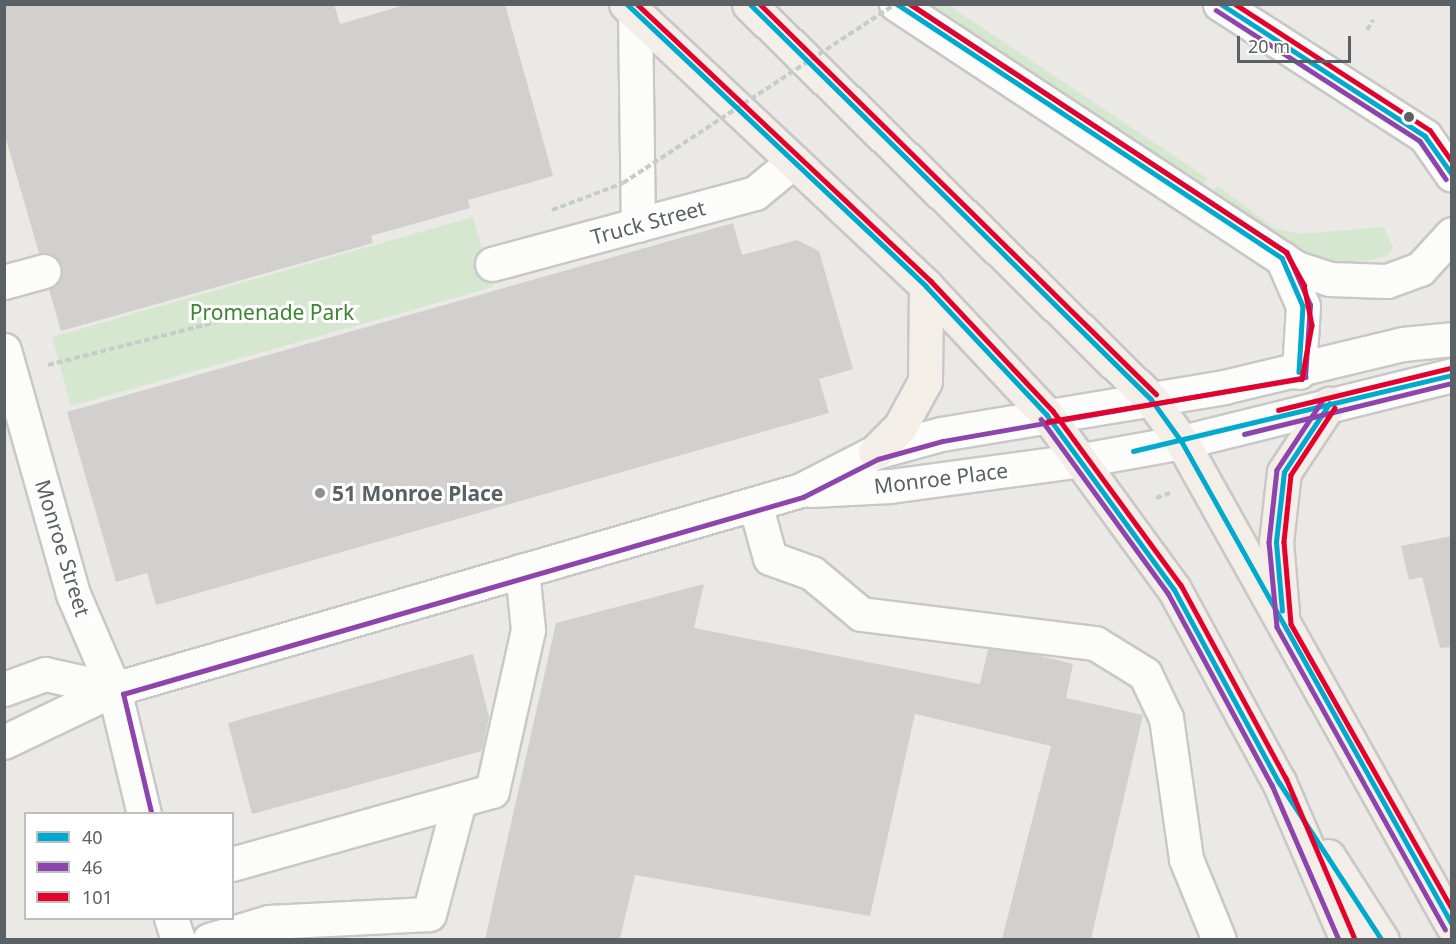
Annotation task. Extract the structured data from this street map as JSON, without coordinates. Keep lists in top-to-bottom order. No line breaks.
{"streets":{"street":["Truck Street","Monroe Place","Monroe Street"]},"crossings":[["Monroe Place","Monroe Street"]],"parks":["Promenade Park"],"places":["51 Monroe Place"],"lines":["transit line 40","transit line 46","transit line 101"],"legend":["40","46","101"],"scale_bar":"20 m"}
